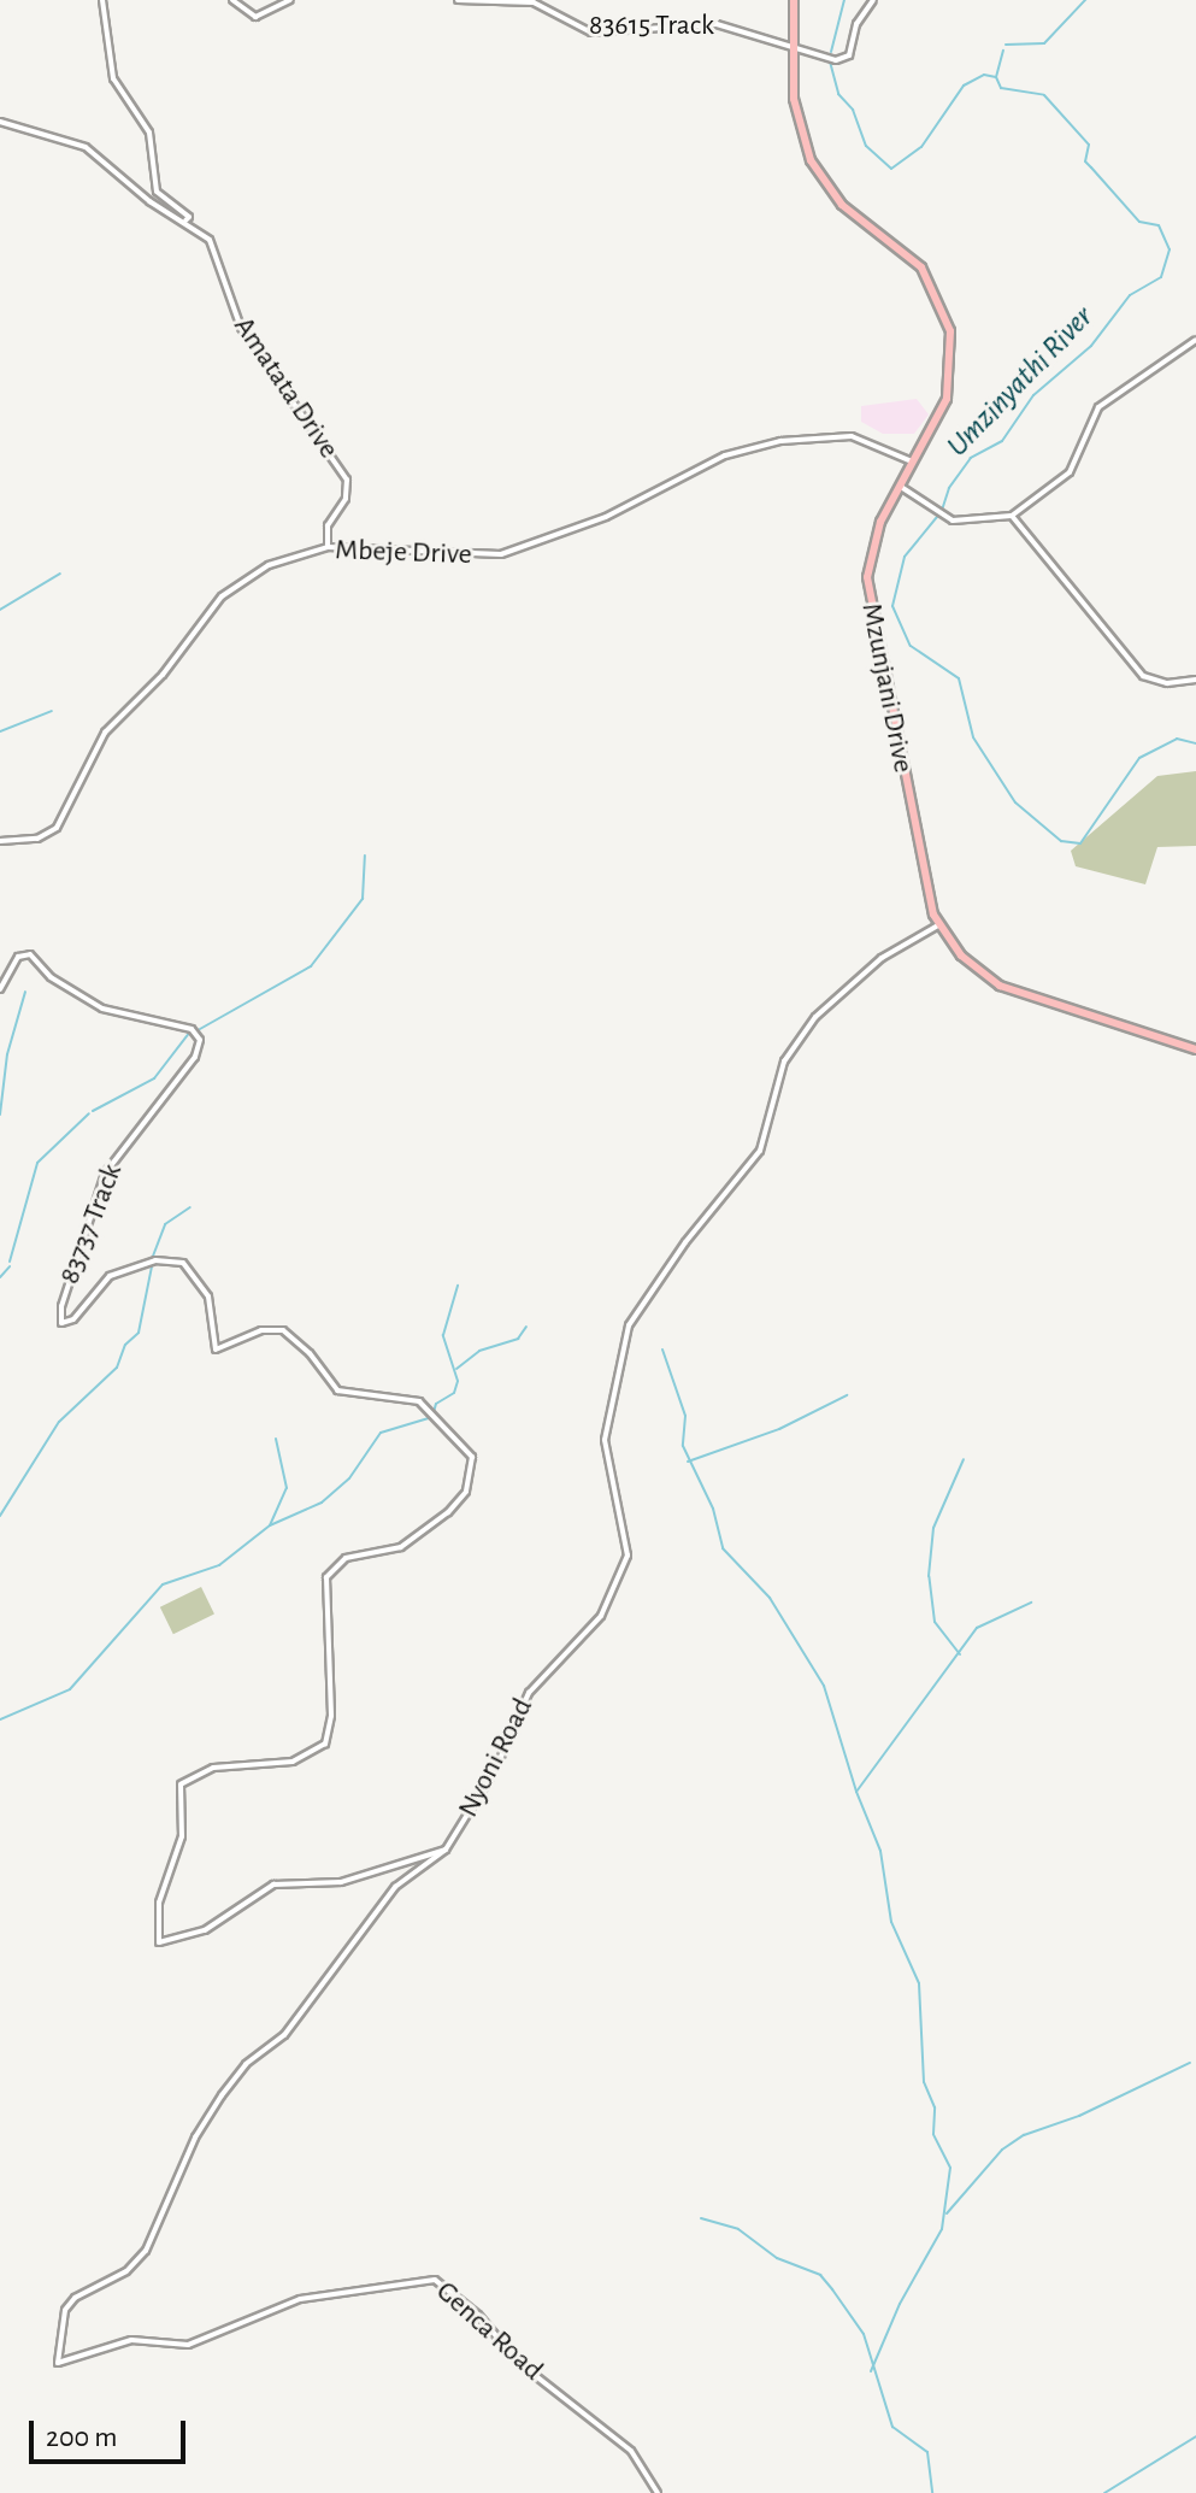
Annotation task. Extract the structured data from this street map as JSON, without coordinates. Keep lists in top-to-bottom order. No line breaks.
{"streets":{"main road":["Mzunjani Drive"],"street":["83615 Track","Amatata Drive","Mbeje Drive","83737 Track","Nyoni Road","Genca Road"]},"crossings":[["83615 Track","Mzunjani Drive"],["Amatata Drive","Mbeje Drive"],["Mbeje Drive","Mzunjani Drive"],["Mzunjani Drive","Nyoni Road"],["83737 Track","Nyoni Road"],["Nyoni Road","Genca Road"]],"water":["Umzinyathi River"],"scale_bar":"200 m"}
